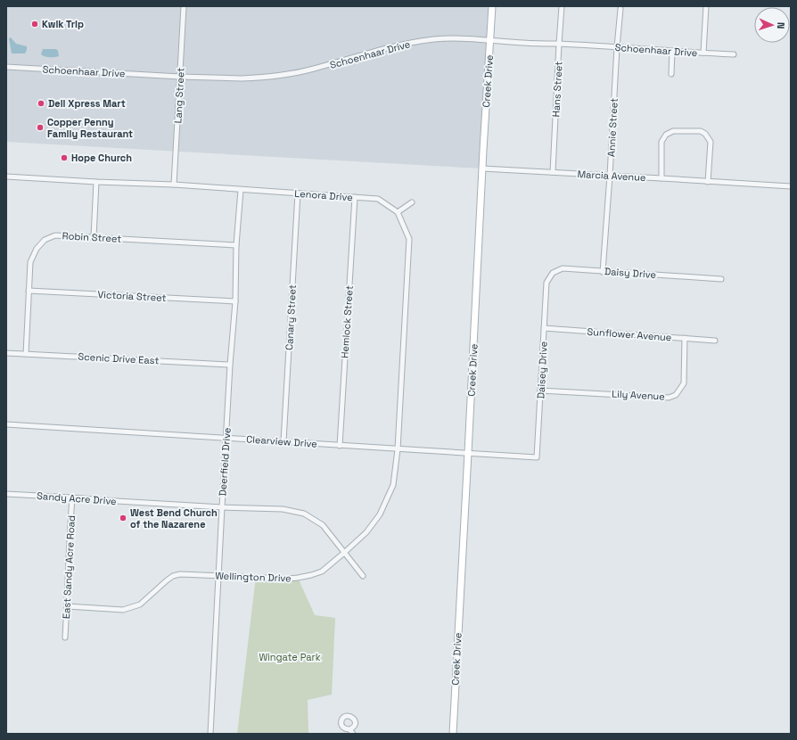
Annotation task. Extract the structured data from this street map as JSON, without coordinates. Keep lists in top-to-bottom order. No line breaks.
{"streets":{"street":["Schoenhaar Drive","Creek Drive","Hans Street","Lang Street","Annie Street","Marcia Avenue","Lenora Drive","Robin Street","Daisy Drive","Victoria Street","Canary Street","Hemlock Street","Sunflower Avenue","Scenic Drive East","Daisey Drive","Lily Avenue","Clearview Drive","Deerfield Drive","Sandy Acre Drive","East Sandy Acre Road","Wellington Drive"]},"crossings":[["Schoenhaar Drive","Creek Drive"],["Schoenhaar Drive","Hans Street"],["Schoenhaar Drive","Lang Street"],["Schoenhaar Drive","Annie Street"],["Creek Drive","Marcia Avenue"],["Creek Drive","Clearview Drive"],["Hans Street","Marcia Avenue"],["Lang Street","Lenora Drive"],["Annie Street","Marcia Avenue"],["Annie Street","Daisy Drive"],["Lenora Drive","Canary Street"],["Lenora Drive","Hemlock Street"],["Lenora Drive","Deerfield Drive"],["Robin Street","Victoria Street"],["Robin Street","Scenic Drive East"],["Robin Street","Deerfield Drive"],["Daisy Drive","Daisey Drive"],["Victoria Street","Deerfield Drive"],["Canary Street","Clearview Drive"],["Hemlock Street","Clearview Drive"],["Sunflower Avenue","Daisey Drive"],["Sunflower Avenue","Lily Avenue"],["Scenic Drive East","Deerfield Drive"],["Daisey Drive","Lily Avenue"],["Daisey Drive","Clearview Drive"],["Clearview Drive","Deerfield Drive"],["Clearview Drive","Wellington Drive"],["Deerfield Drive","Sandy Acre Drive"],["Deerfield Drive","Wellington Drive"],["Sandy Acre Drive","East Sandy Acre Road"],["Sandy Acre Drive","Wellington Drive"],["East Sandy Acre Road","Wellington Drive"]],"parks":["Wingate Park"],"places":["Kwik Trip","Deli Xpress Mart","Copper Penny Family Restaurant","Hope Church","West Bend Church of the Nazarene"],"north":"right"}
